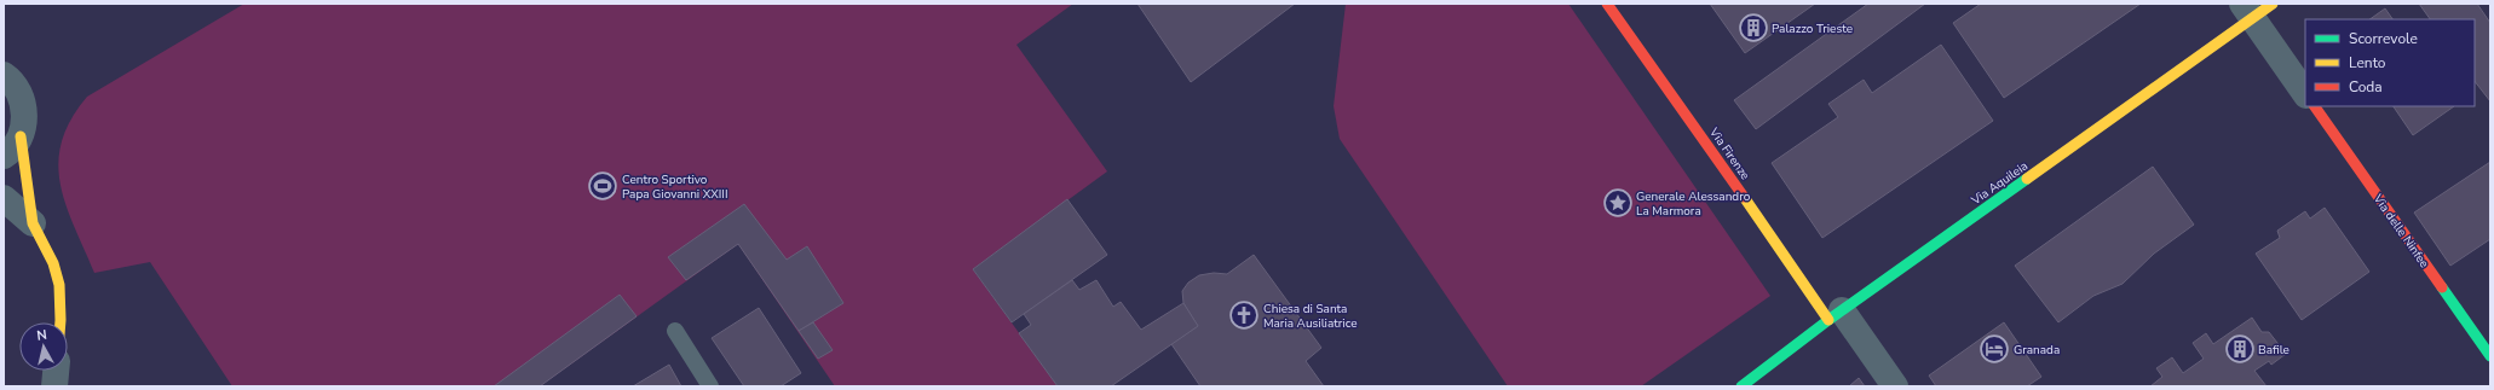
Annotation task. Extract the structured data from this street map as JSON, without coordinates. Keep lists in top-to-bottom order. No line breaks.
{"streets":{"street":["Via Firenze","Via Aquileia","Via delle Ninfee"]},"crossings":[["Via Firenze","Via Aquileia"]],"places":{"building":["Palazzo Trieste","Bafile"],"sports":["Centro Sportivo Papa Giovanni XXIII"],"place":["Generale Alessandro La Marmora"],"church":["Chiesa di Santa Maria Ausiliatrice"],"hotel":["Granada"]},"legend":["Scorrevole","Lento","Coda"],"north":"top"}
